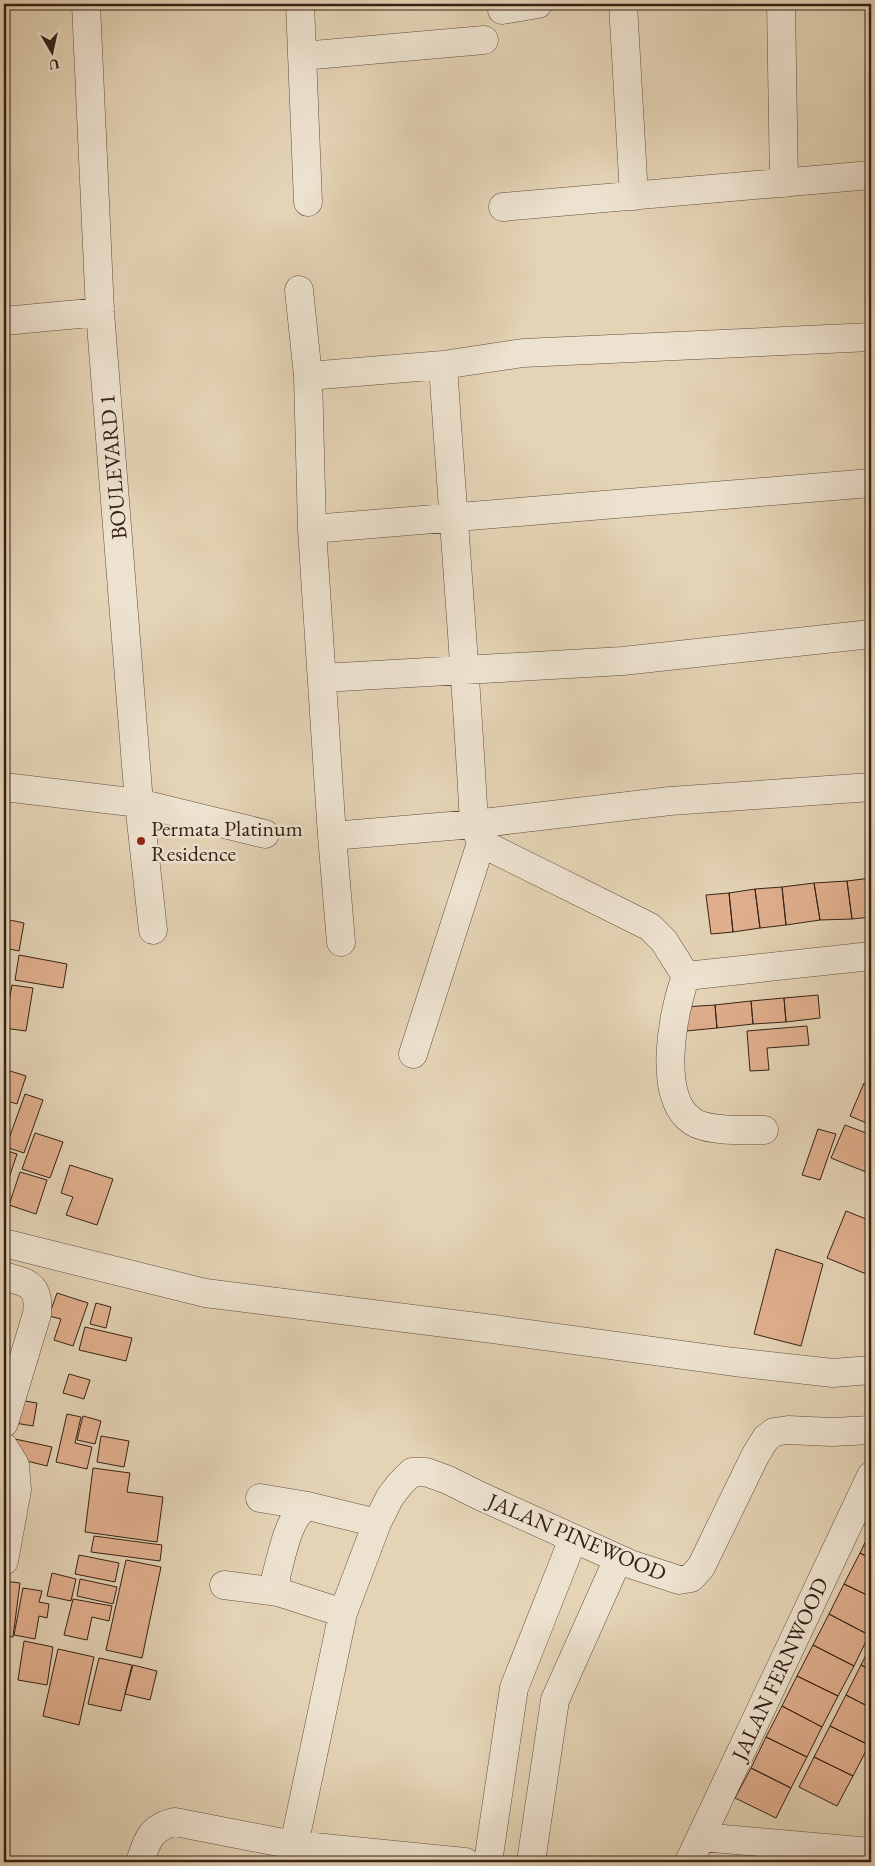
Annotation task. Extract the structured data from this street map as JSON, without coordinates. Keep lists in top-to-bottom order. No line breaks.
{"streets":{"street":["BOULEVARD 1","JALAN PINEWOOD","JALAN FERNWOOD"]},"places":["Permata Platinum Residence"],"north":"bottom"}
